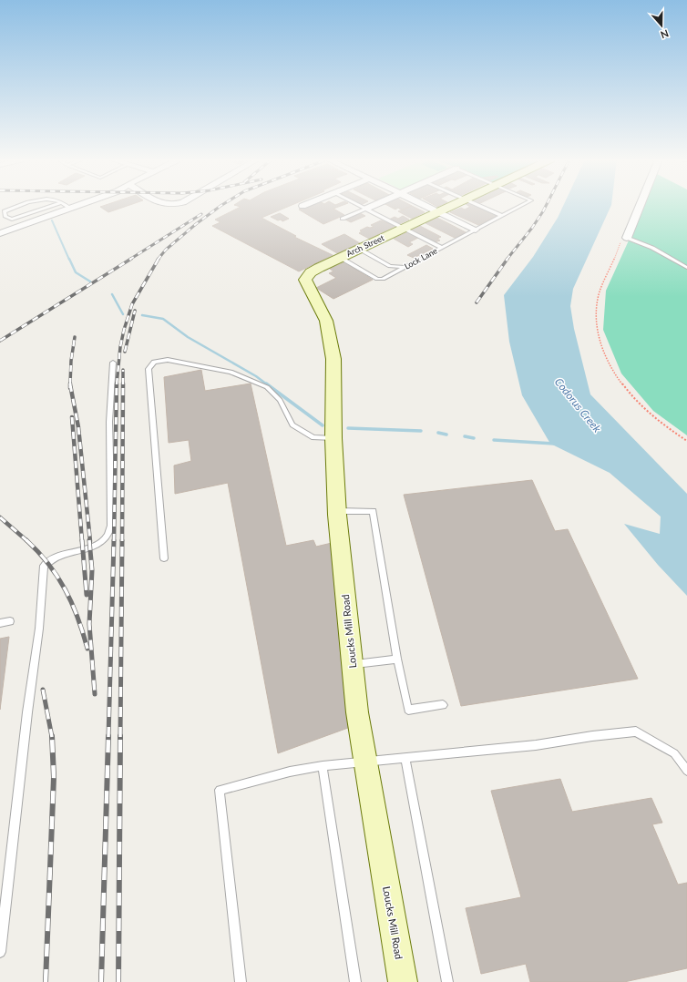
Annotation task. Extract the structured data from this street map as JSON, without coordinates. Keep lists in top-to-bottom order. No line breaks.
{"streets":{"street":["Arch Street","Loucks Mill Road"],"lane":["Lock Lane"]},"crossings":[["Arch Street","Lock Lane"],["Arch Street","Loucks Mill Road"]],"water":["Codorus Creek"],"north":"bottom"}
